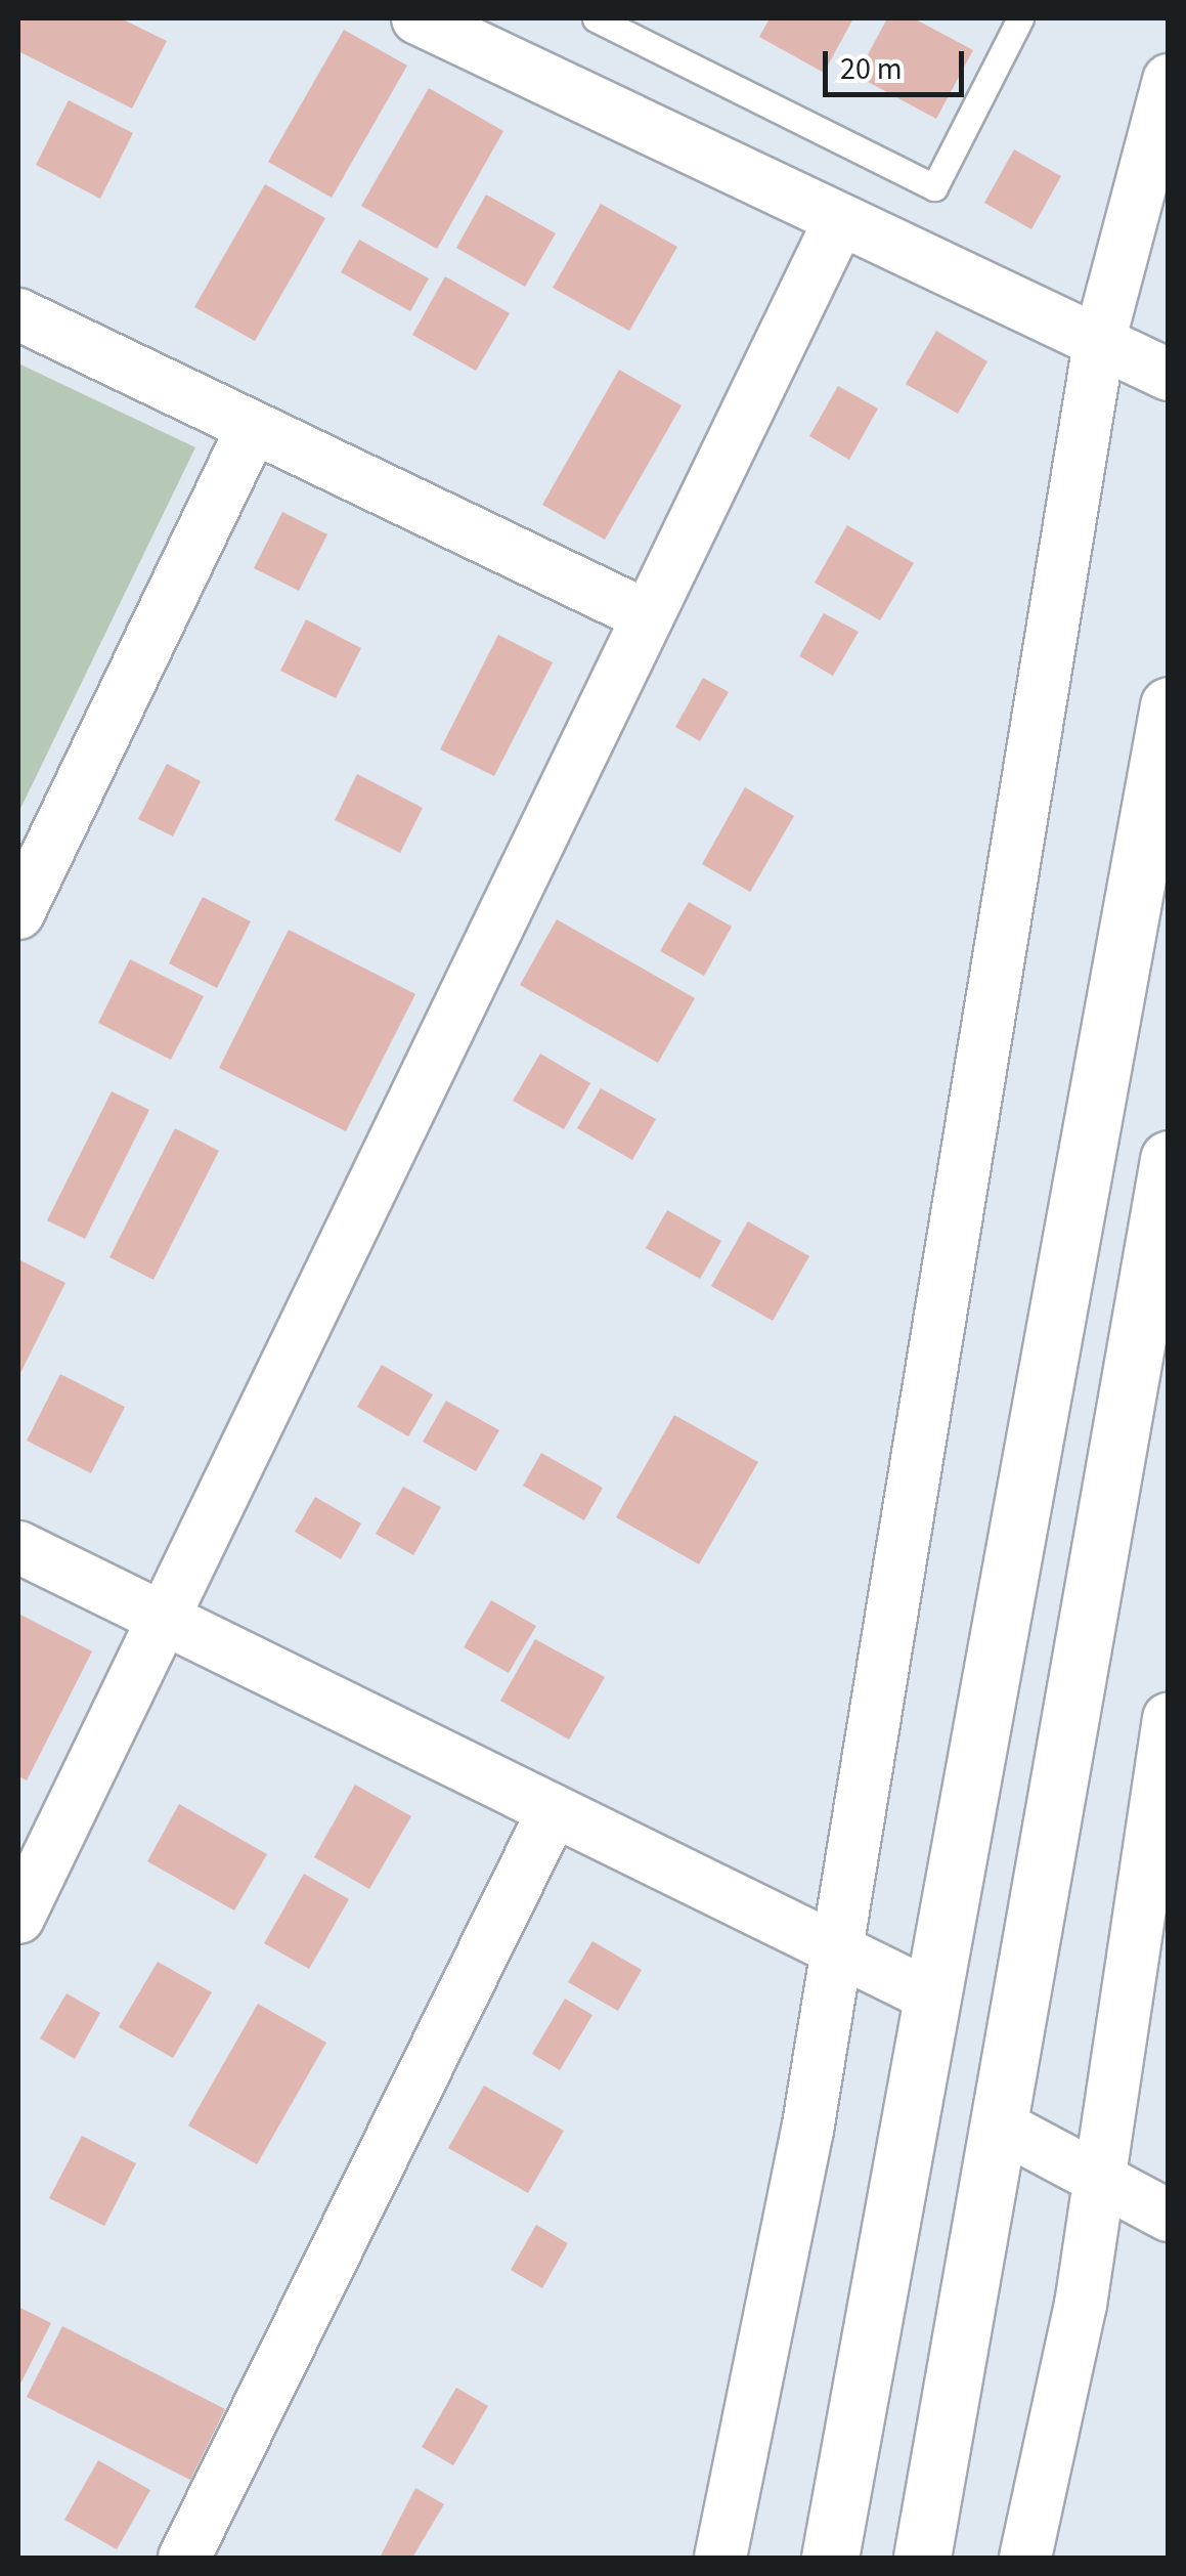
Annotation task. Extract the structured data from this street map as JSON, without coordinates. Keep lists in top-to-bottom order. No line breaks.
{"scale_bar":"20 m"}
